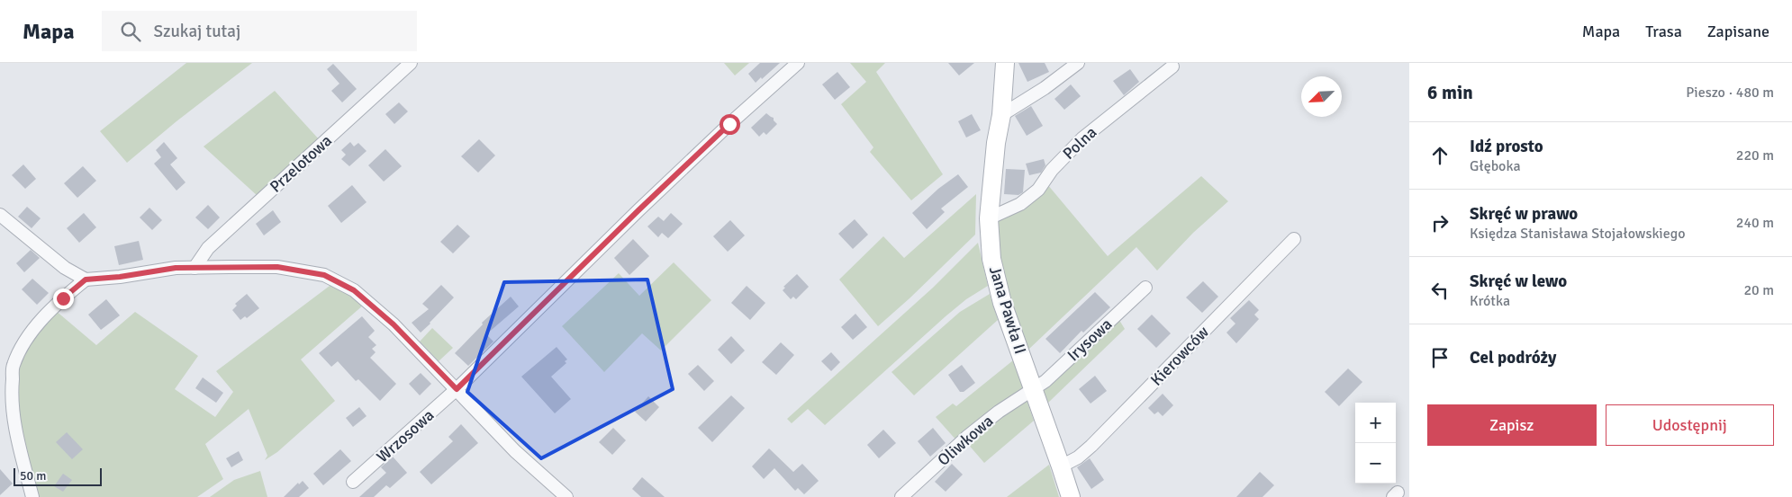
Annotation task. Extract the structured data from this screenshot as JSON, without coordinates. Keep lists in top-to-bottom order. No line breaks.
{"streets":{"street":["Polna","Przelotowa","Jana Pawła II","Irysowa","Kierowców","Wrzosowa","Oliwkowa"]},"crossings":[["Polna","Jana Pawła II"],["Jana Pawła II","Irysowa"],["Jana Pawła II","Kierowców"],["Jana Pawła II","Oliwkowa"],["Irysowa","Oliwkowa"]],"scale_bar":"50 m","north":"bottom left","page":{"header":"Mapa","search":"Szukaj tutaj","nav":["Mapa","Trasa","Zapisane"],"heading":["6 min","Pieszo · 480 m"],"list":[["Idź prosto","Głęboka","220 m"],["Skręć w prawo","Księdza Stanisława Stojałowskiego","240 m"],["Skręć w lewo","Krótka","20 m"],"Cel podróży"],"buttons":["Zapisz","Udostępnij"],"map_buttons":["+","−"],"scale":"50 m"}}
